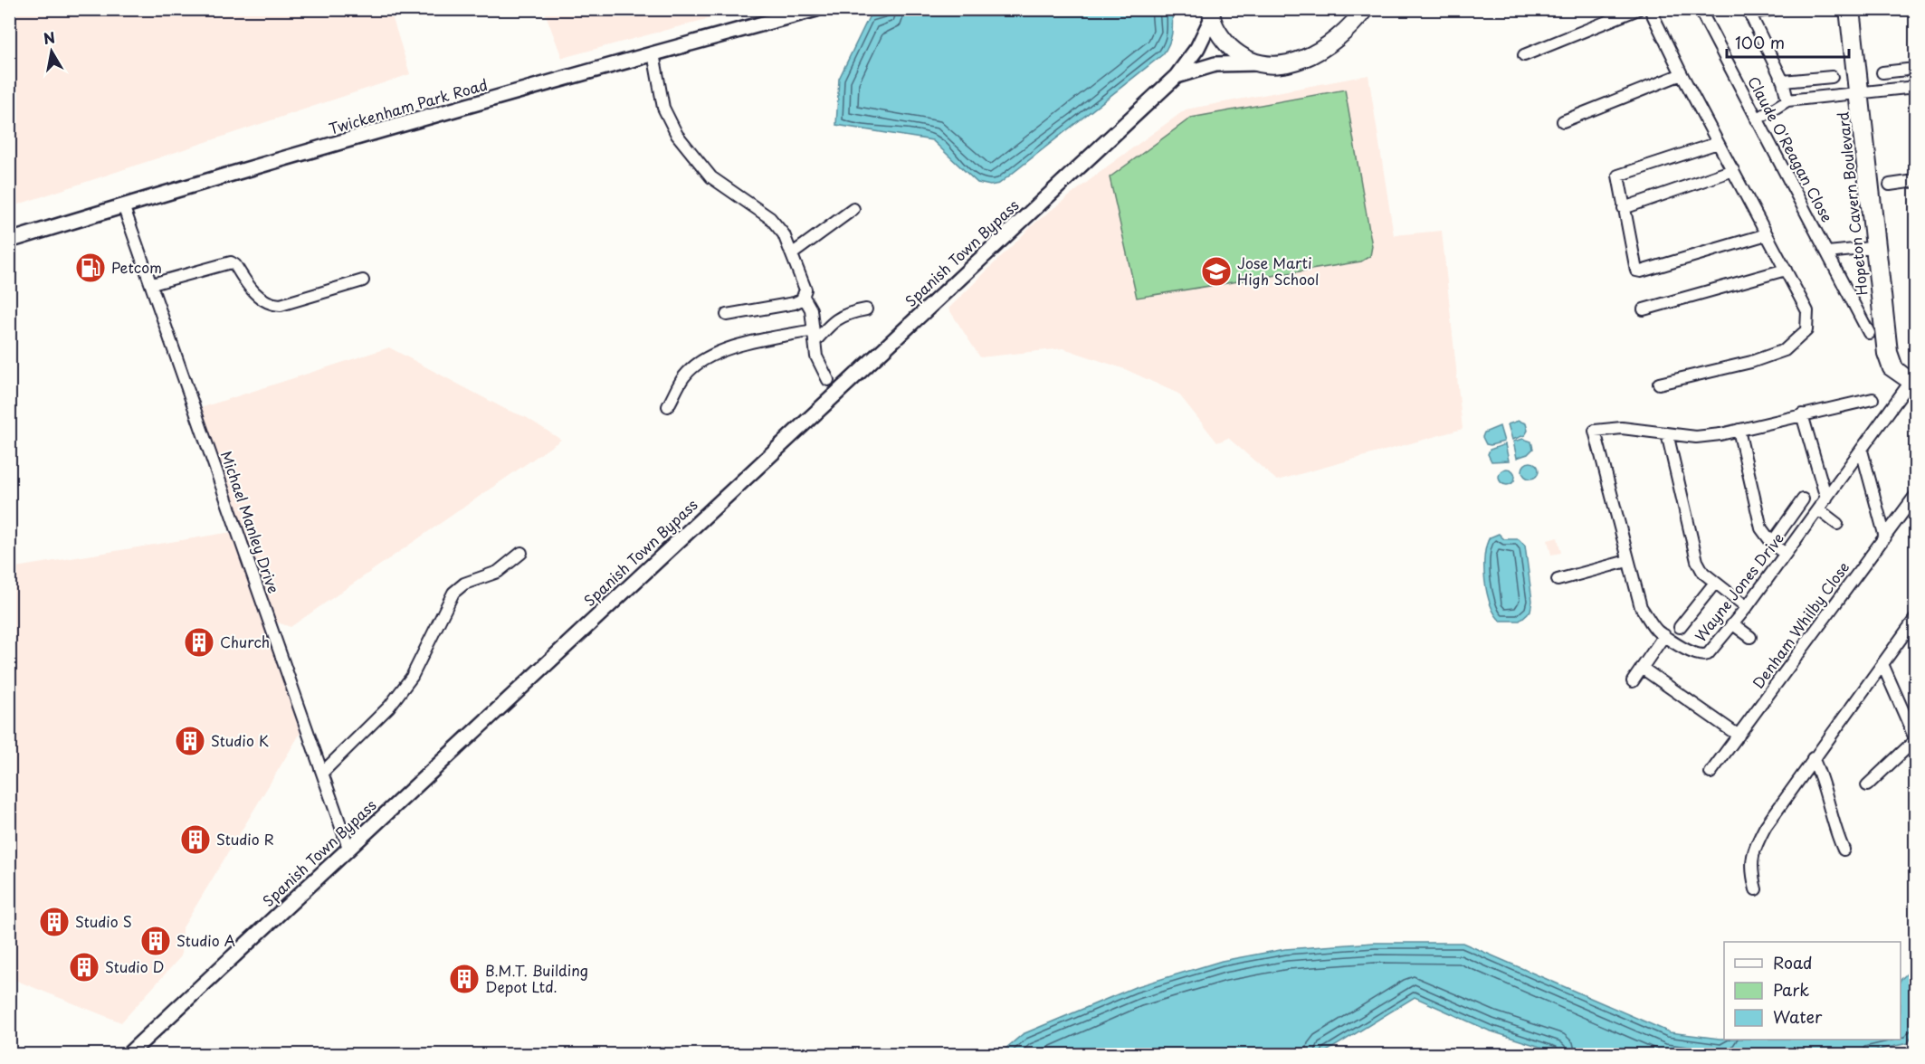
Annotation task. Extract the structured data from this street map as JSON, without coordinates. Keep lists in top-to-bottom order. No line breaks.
{"streets":{"main road":["Twickenham Park Road","Spanish Town Bypass"],"street":["Claude O'Reagan Close","Hopeton Cavern Boulevard","Michael Manley Drive","Wayne Jones Drive","Denham Whilby Close"]},"crossings":[["Twickenham Park Road","Michael Manley Drive"],["Hopeton Cavern Boulevard","Wayne Jones Drive"],["Spanish Town Bypass","Michael Manley Drive"]],"places":{"fuel station":["Petcom"],"school or university":["Jose Marti High School"],"building":["Church","Studio K","Studio R","Studio S","Studio A","Studio D","B.M.T. Building Depot Ltd."]},"legend":["Road","Park","Water"],"scale_bar":"100 m","north":"top"}
